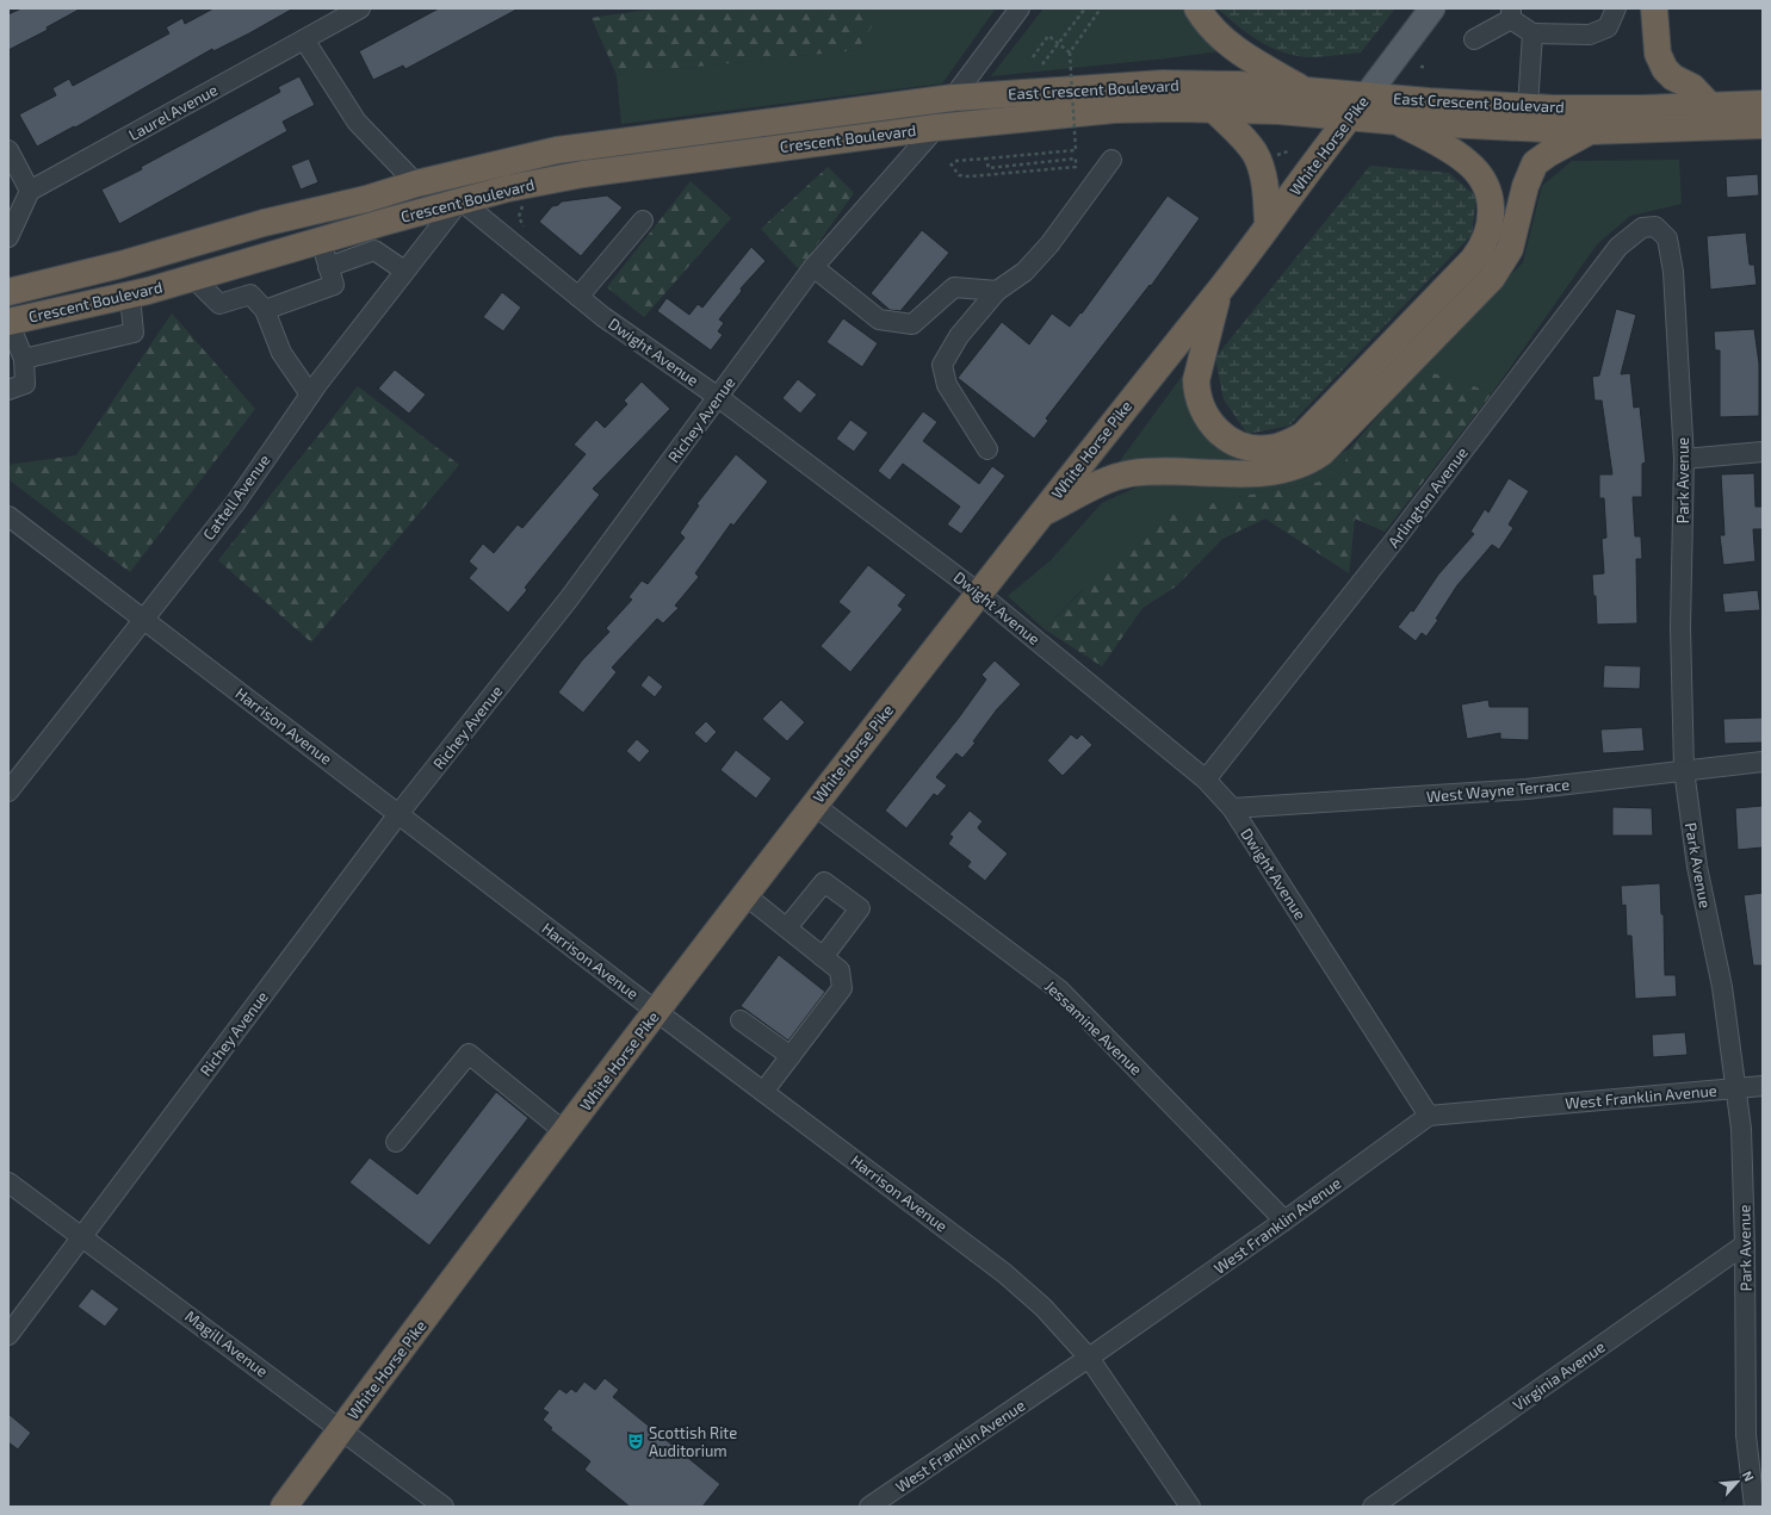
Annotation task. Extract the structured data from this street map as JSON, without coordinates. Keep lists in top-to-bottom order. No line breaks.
{"streets":{"highway":["East Crescent Boulevard","Crescent Boulevard","White Horse Pike"],"street":["Laurel Avenue","Dwight Avenue","Richey Avenue","Park Avenue","Cattell Avenue","Arlington Avenue","Harrison Avenue","West Wayne Terrace","Jessamine Avenue","West Franklin Avenue","Magill Avenue","Virginia Avenue"]},"crossings":[["East Crescent Boulevard","Crescent Boulevard"],["East Crescent Boulevard","White Horse Pike"],["East Crescent Boulevard","Richey Avenue"],["Crescent Boulevard","Dwight Avenue"],["Crescent Boulevard","Richey Avenue"],["Crescent Boulevard","Cattell Avenue"],["White Horse Pike","Dwight Avenue"],["White Horse Pike","Harrison Avenue"],["White Horse Pike","Jessamine Avenue"],["White Horse Pike","Magill Avenue"],["Dwight Avenue","Richey Avenue"],["Dwight Avenue","Cattell Avenue"],["Dwight Avenue","Arlington Avenue"],["Dwight Avenue","West Wayne Terrace"],["Dwight Avenue","West Franklin Avenue"],["Richey Avenue","Harrison Avenue"],["Richey Avenue","Magill Avenue"],["Park Avenue","Arlington Avenue"],["Park Avenue","West Wayne Terrace"],["Park Avenue","West Franklin Avenue"],["Park Avenue","Virginia Avenue"],["Cattell Avenue","Harrison Avenue"],["Harrison Avenue","West Franklin Avenue"],["Jessamine Avenue","West Franklin Avenue"]],"places":{"theatre":["Scottish Rite Auditorium"]},"north":"top right"}
